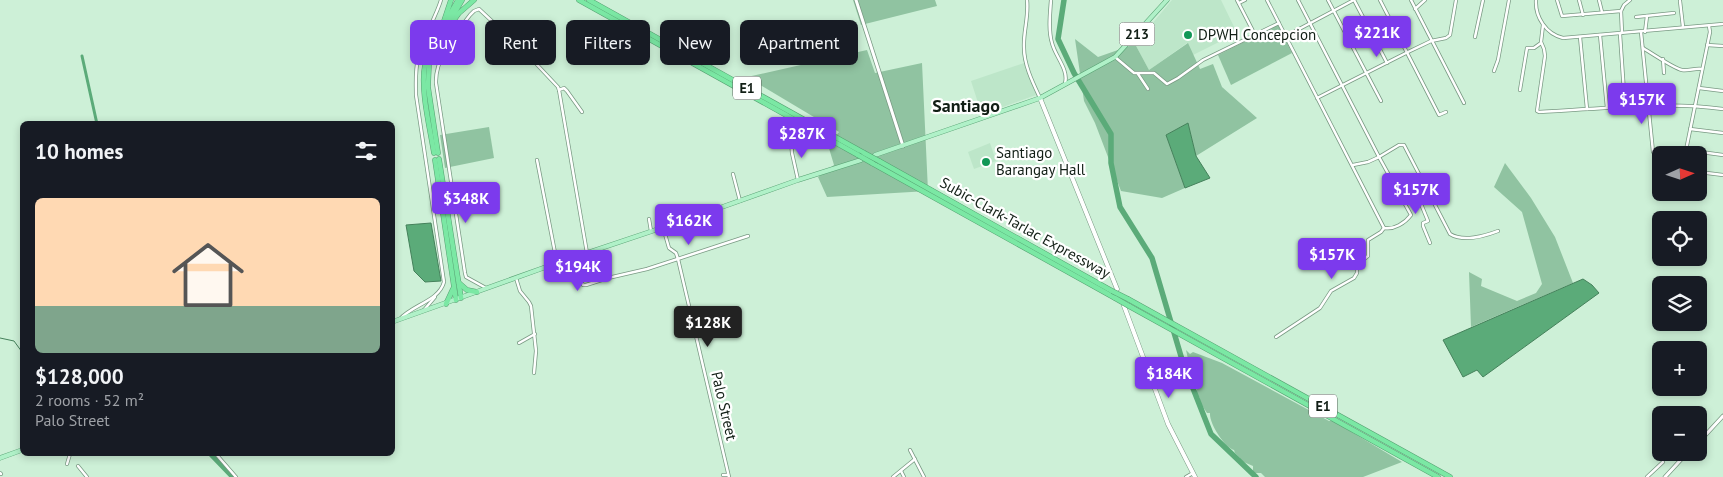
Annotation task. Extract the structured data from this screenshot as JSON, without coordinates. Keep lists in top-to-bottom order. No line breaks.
{"streets":{"highway":["E1","Subic-Clark-Tarlac Expressway"],"main road":["213"],"street":["Palo Street"]},"districts":["Santiago"],"places":["DPWH Concepcion","Santiago Barangay Hall"],"north":"right","page":{"price":["$221K","$157K","$287K","$157K","$348K","$162K","$157K","$194K","$128K","$184K"],"chip":["Buy","Rent","Filters","New","Apartment"],"heading":"10 homes","map_buttons":["+","−"],"list":[{"name":"$128,000","note":"2 rooms · 52 m² · Palo Street"}]}}
